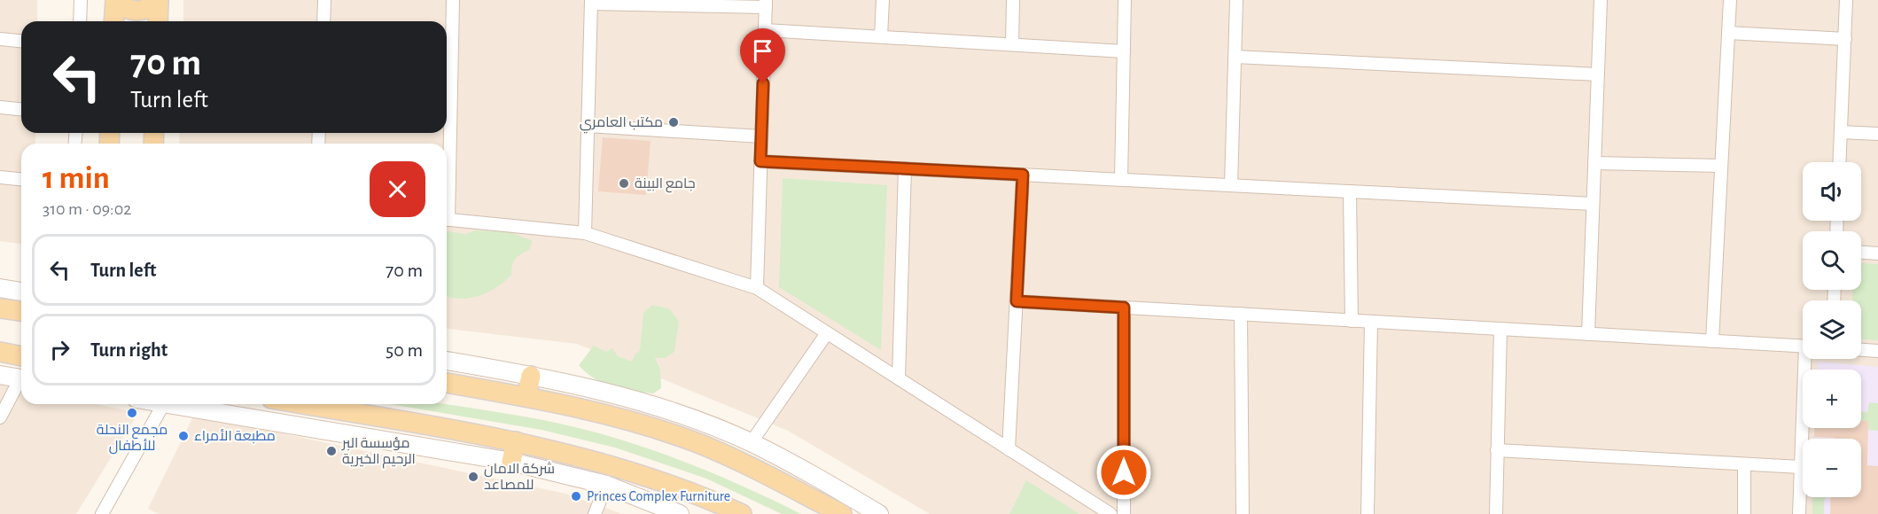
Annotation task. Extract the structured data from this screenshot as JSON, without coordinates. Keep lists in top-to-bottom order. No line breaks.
{"places":["مكتب العامري","جامع البينة","مجمع النحلة للأطفال","مطبعة الأمراء","مؤسسة البر الرحيم الخيرية","شركة الامان للمصاعد","Princes Complex Furniture"],"page":{"turn":["70 m","Turn left"],"heading":["1 min","310 m · 09:02"],"map_buttons":["+","−"],"list":[{"name":"Turn left","value":"70 m"},{"name":"Turn right","value":"50 m"}]}}
